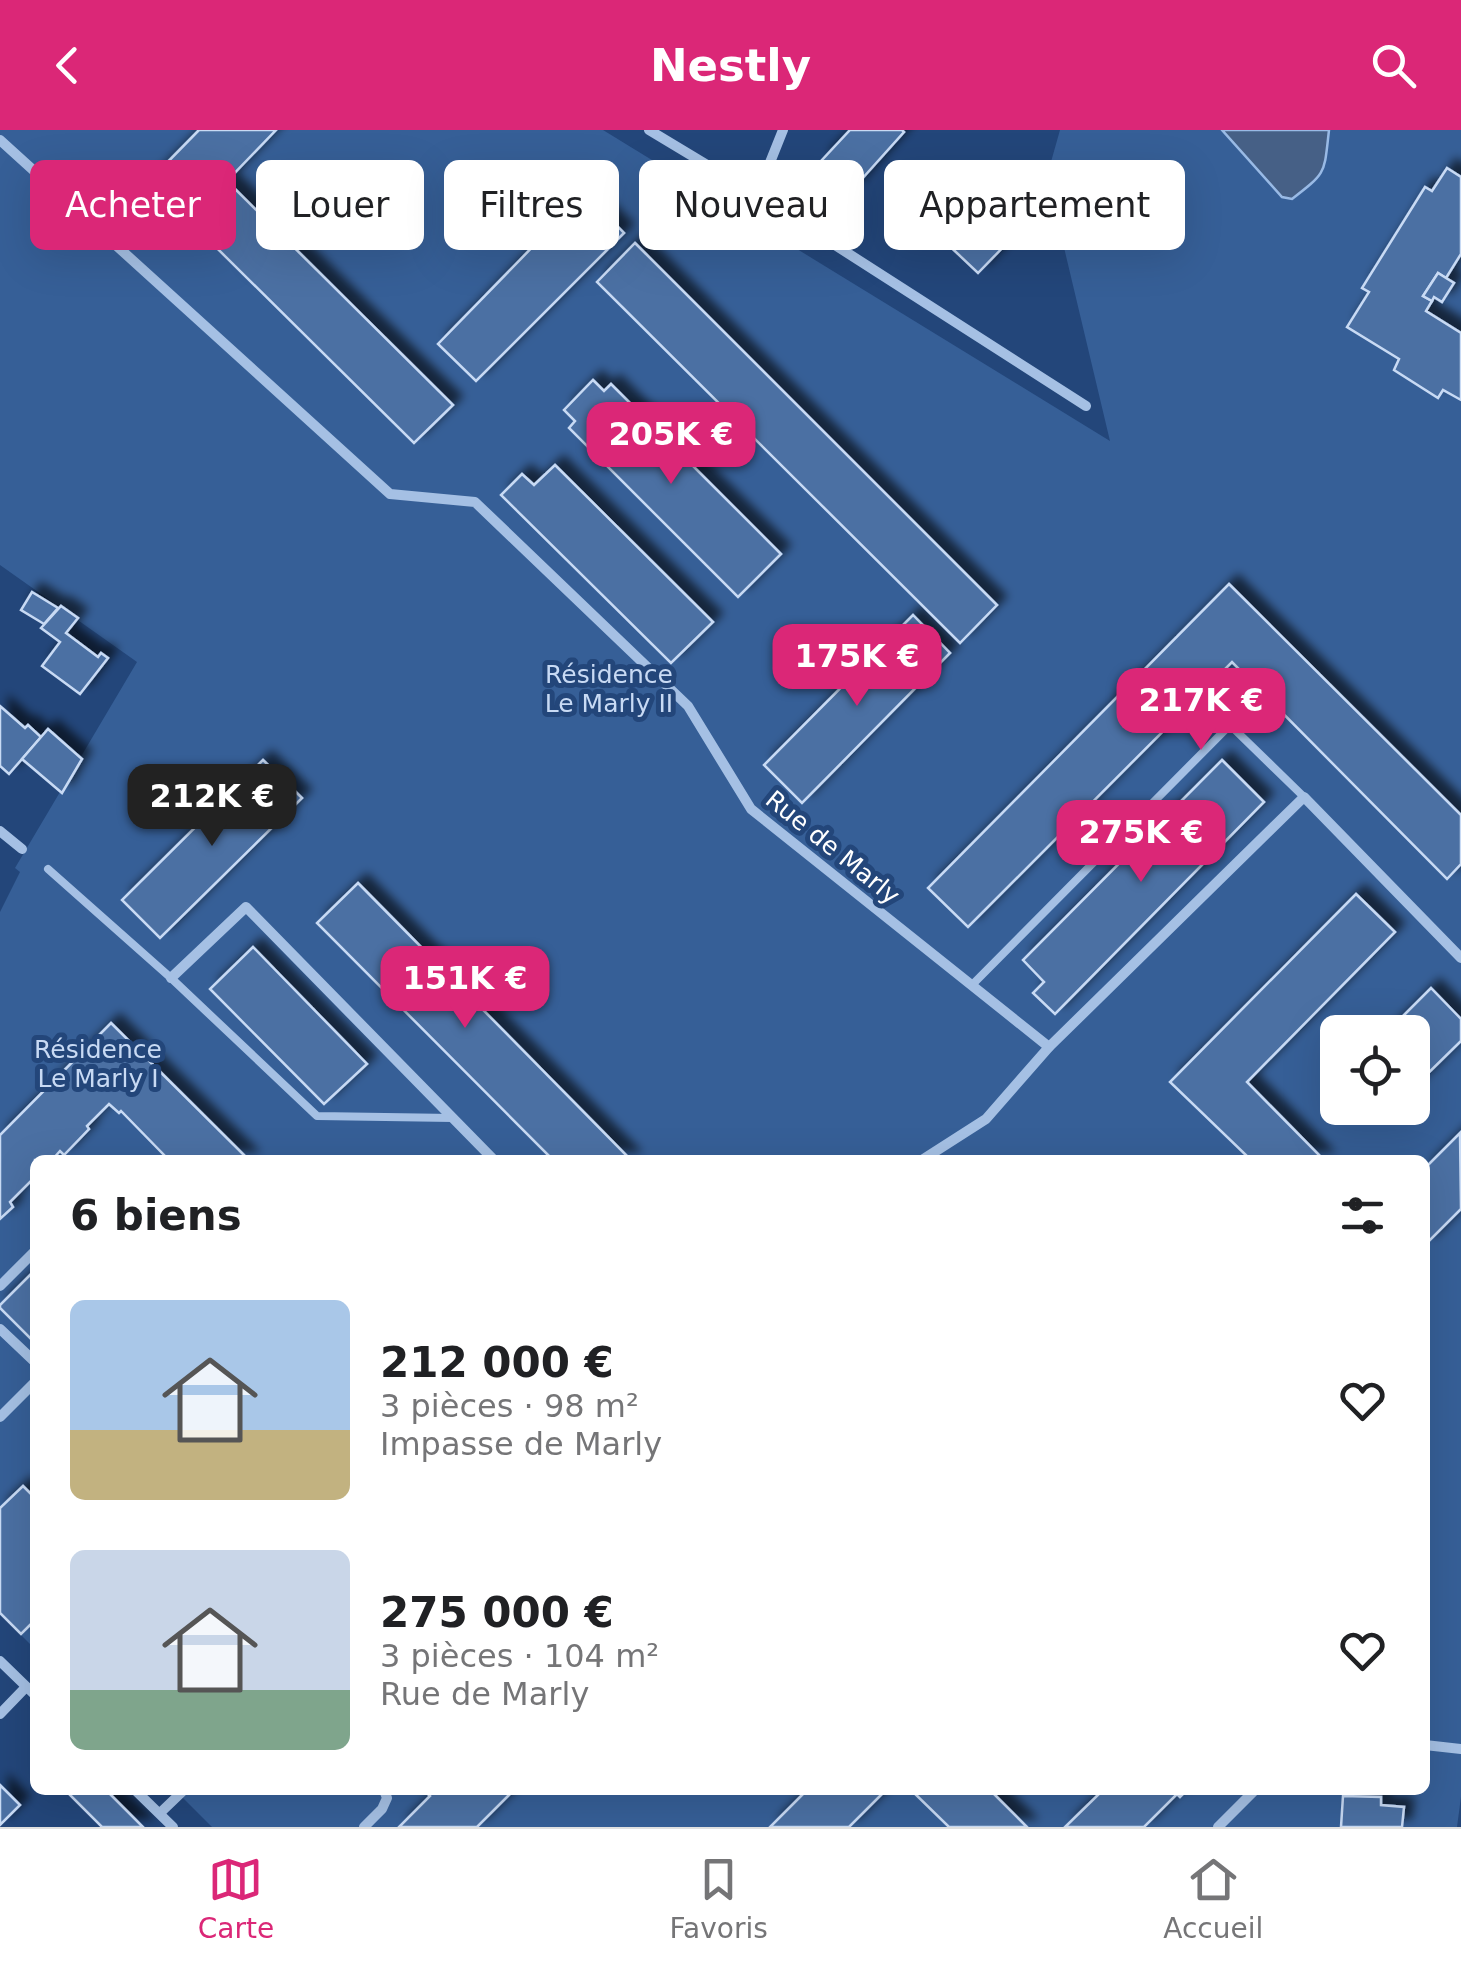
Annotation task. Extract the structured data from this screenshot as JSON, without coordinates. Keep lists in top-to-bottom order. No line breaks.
{"streets":{"street":["Rue de Marly"]},"parks":["Résidence Le Marly II","Résidence Le Marly I"],"page":{"header":"Nestly","chip":["Acheter","Louer","Filtres","Nouveau","Appartement"],"price":["205K €","175K €","217K €","212K €","275K €","151K €"],"heading":"6 biens","list":[{"name":"212 000 €","note":"3 pièces · 98 m² · Impasse de Marly"},{"name":"275 000 €","note":"3 pièces · 104 m² · Rue de Marly"}],"tabs":["Carte","Favoris","Accueil"]}}
